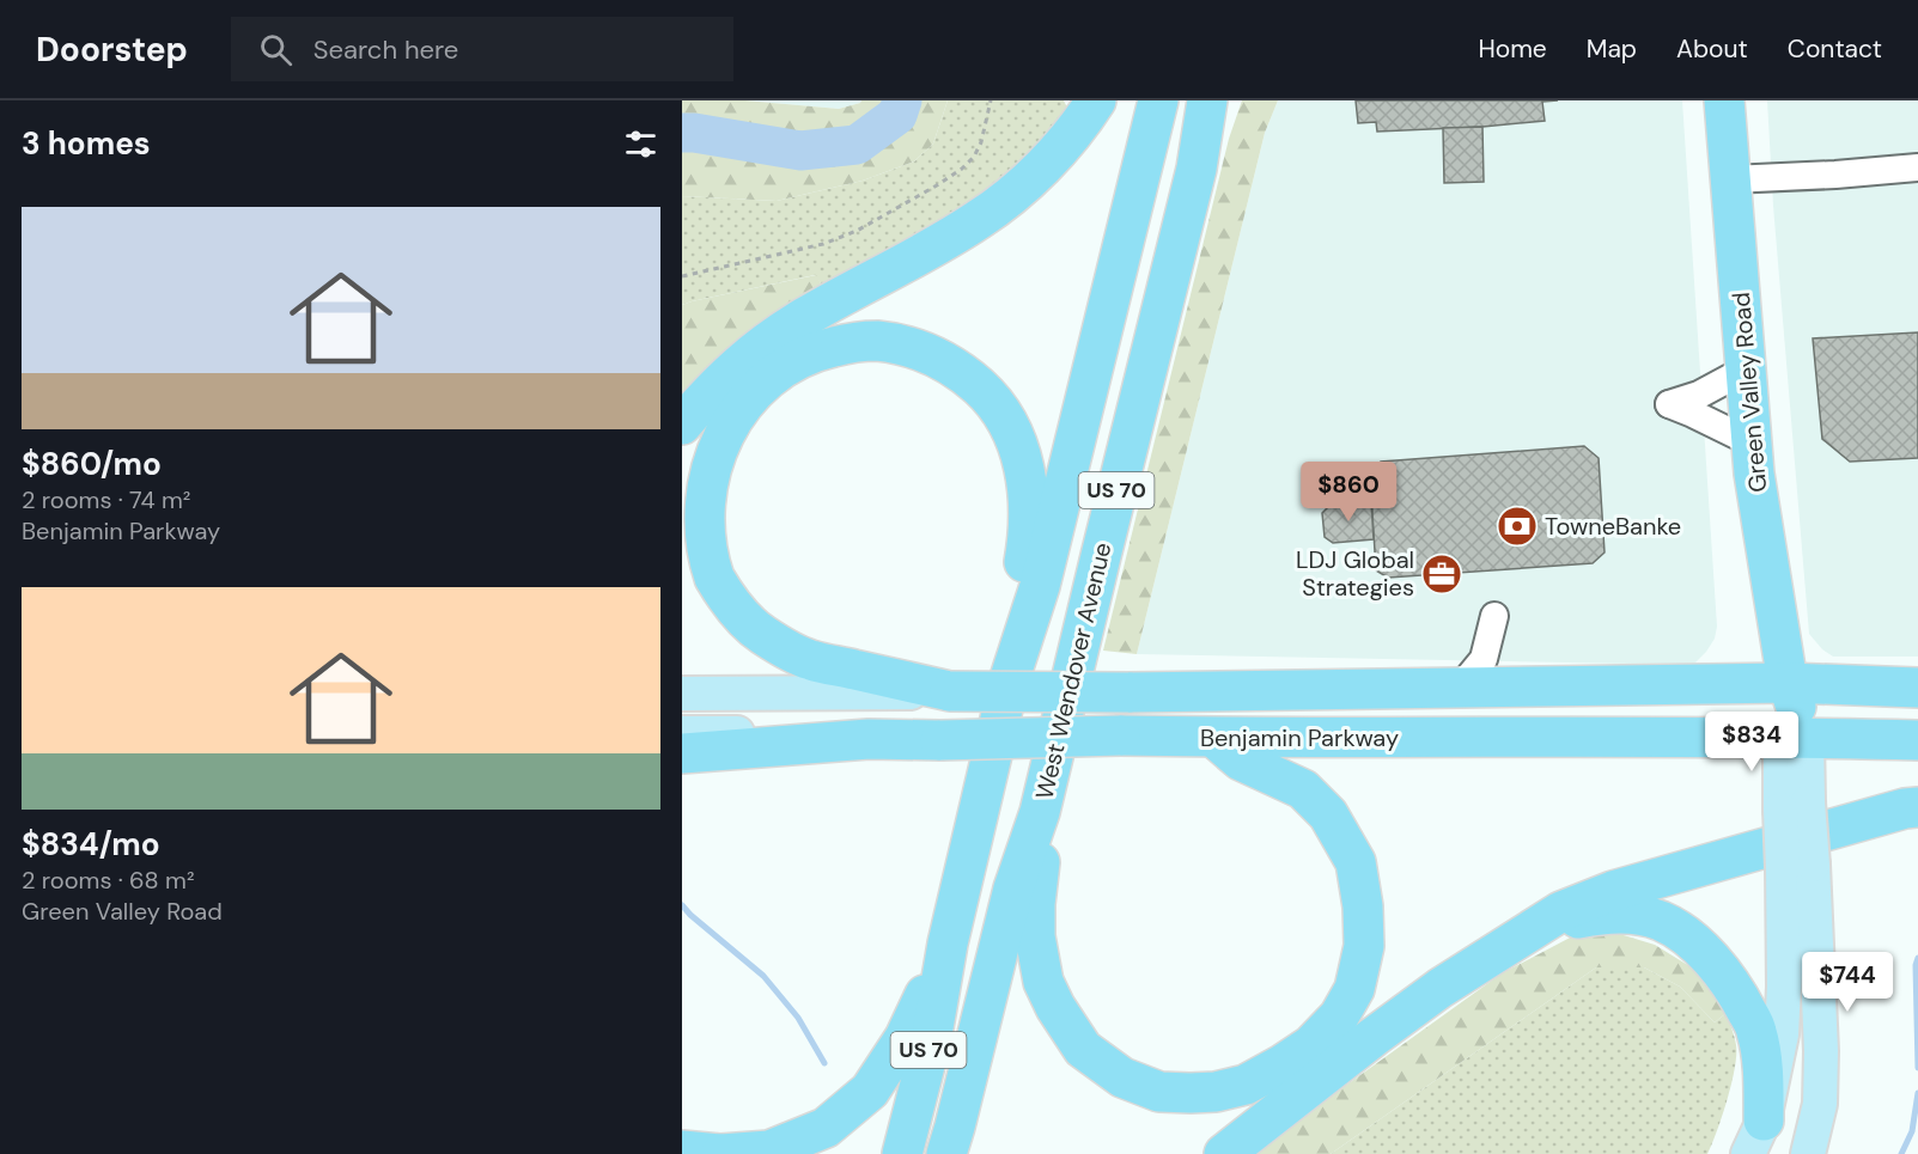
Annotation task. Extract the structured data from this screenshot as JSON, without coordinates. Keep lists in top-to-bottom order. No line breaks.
{"streets":{"highway":["Green Valley Road","US 70","West Wendover Avenue","Benjamin Parkway"]},"crossings":[["Green Valley Road","Benjamin Parkway"]],"places":{"bank":["TowneBanke"],"office":["LDJ Global Strategies"]},"page":{"header":"Doorstep","search":"Search here","nav":["Home","Map","About","Contact"],"heading":"3 homes","list":[{"name":"$860/mo","note":"2 rooms · 74 m² · Benjamin Parkway"},{"name":"$834/mo","note":"2 rooms · 68 m² · Green Valley Road"}],"price":["$860","$834","$744"]}}
